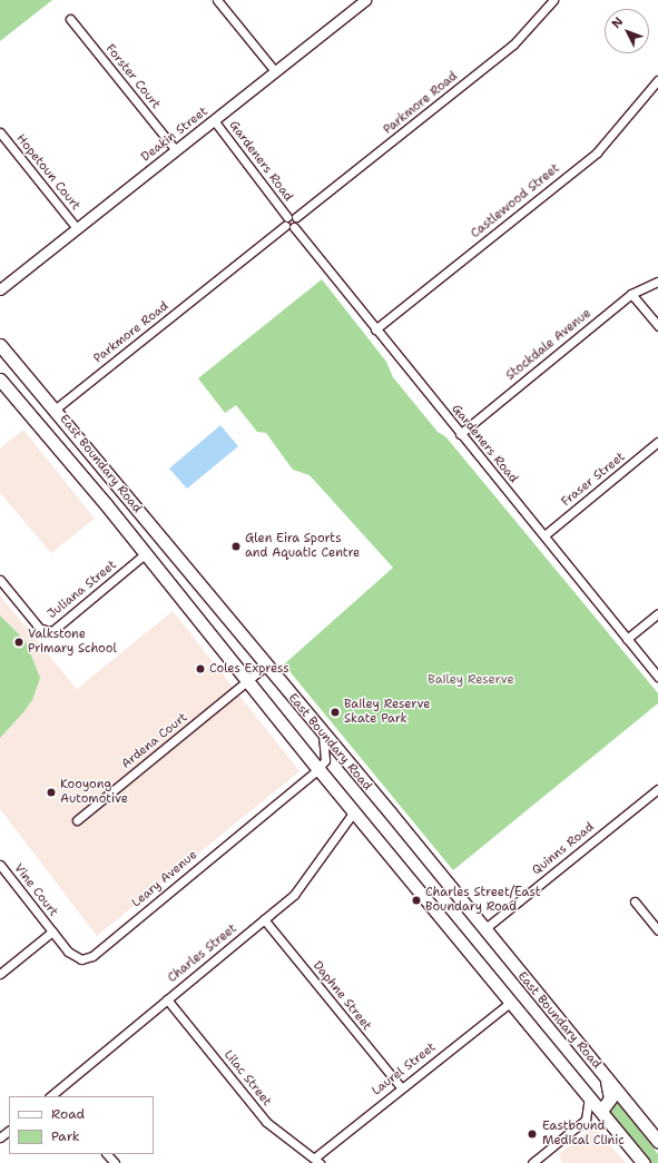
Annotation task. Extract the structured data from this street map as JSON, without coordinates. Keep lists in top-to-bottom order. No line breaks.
{"streets":{"main road":["East Boundary Road"],"street":["Forster Court","Parkmore Road","Deakin Street","Gardeners Road","Hopetoun Court","Castlewood Street","Stockdale Avenue","Fraser Street","Juliana Street","Ardena Court","Quinns Road","Leary Avenue","Vine Court","Charles Street","Daphne Street","Laurel Street","Lilac Street"]},"crossings":[["Forster Court","Deakin Street"],["Parkmore Road","Gardeners Road"],["Parkmore Road","East Boundary Road"],["Deakin Street","Gardeners Road"],["Deakin Street","Hopetoun Court"],["Gardeners Road","Castlewood Street"],["Gardeners Road","Stockdale Avenue"],["Gardeners Road","Fraser Street"],["East Boundary Road","Juliana Street"],["East Boundary Road","Ardena Court"],["East Boundary Road","Quinns Road"],["East Boundary Road","Leary Avenue"],["East Boundary Road","Charles Street"],["East Boundary Road","Laurel Street"],["Leary Avenue","Vine Court"],["Charles Street","Daphne Street"],["Charles Street","Lilac Street"],["Daphne Street","Laurel Street"],["Laurel Street","Lilac Street"]],"parks":["Bailey Reserve"],"places":["Glen Eira Sports and Aquatic Centre","Valkstone Primary School","Coles Express","Bailey Reserve Skate Park","Kooyong Automotive","Charles Street/East Boundary Road","Eastbound Medical Clinic"],"legend":["Road","Park"],"north":"top left"}
